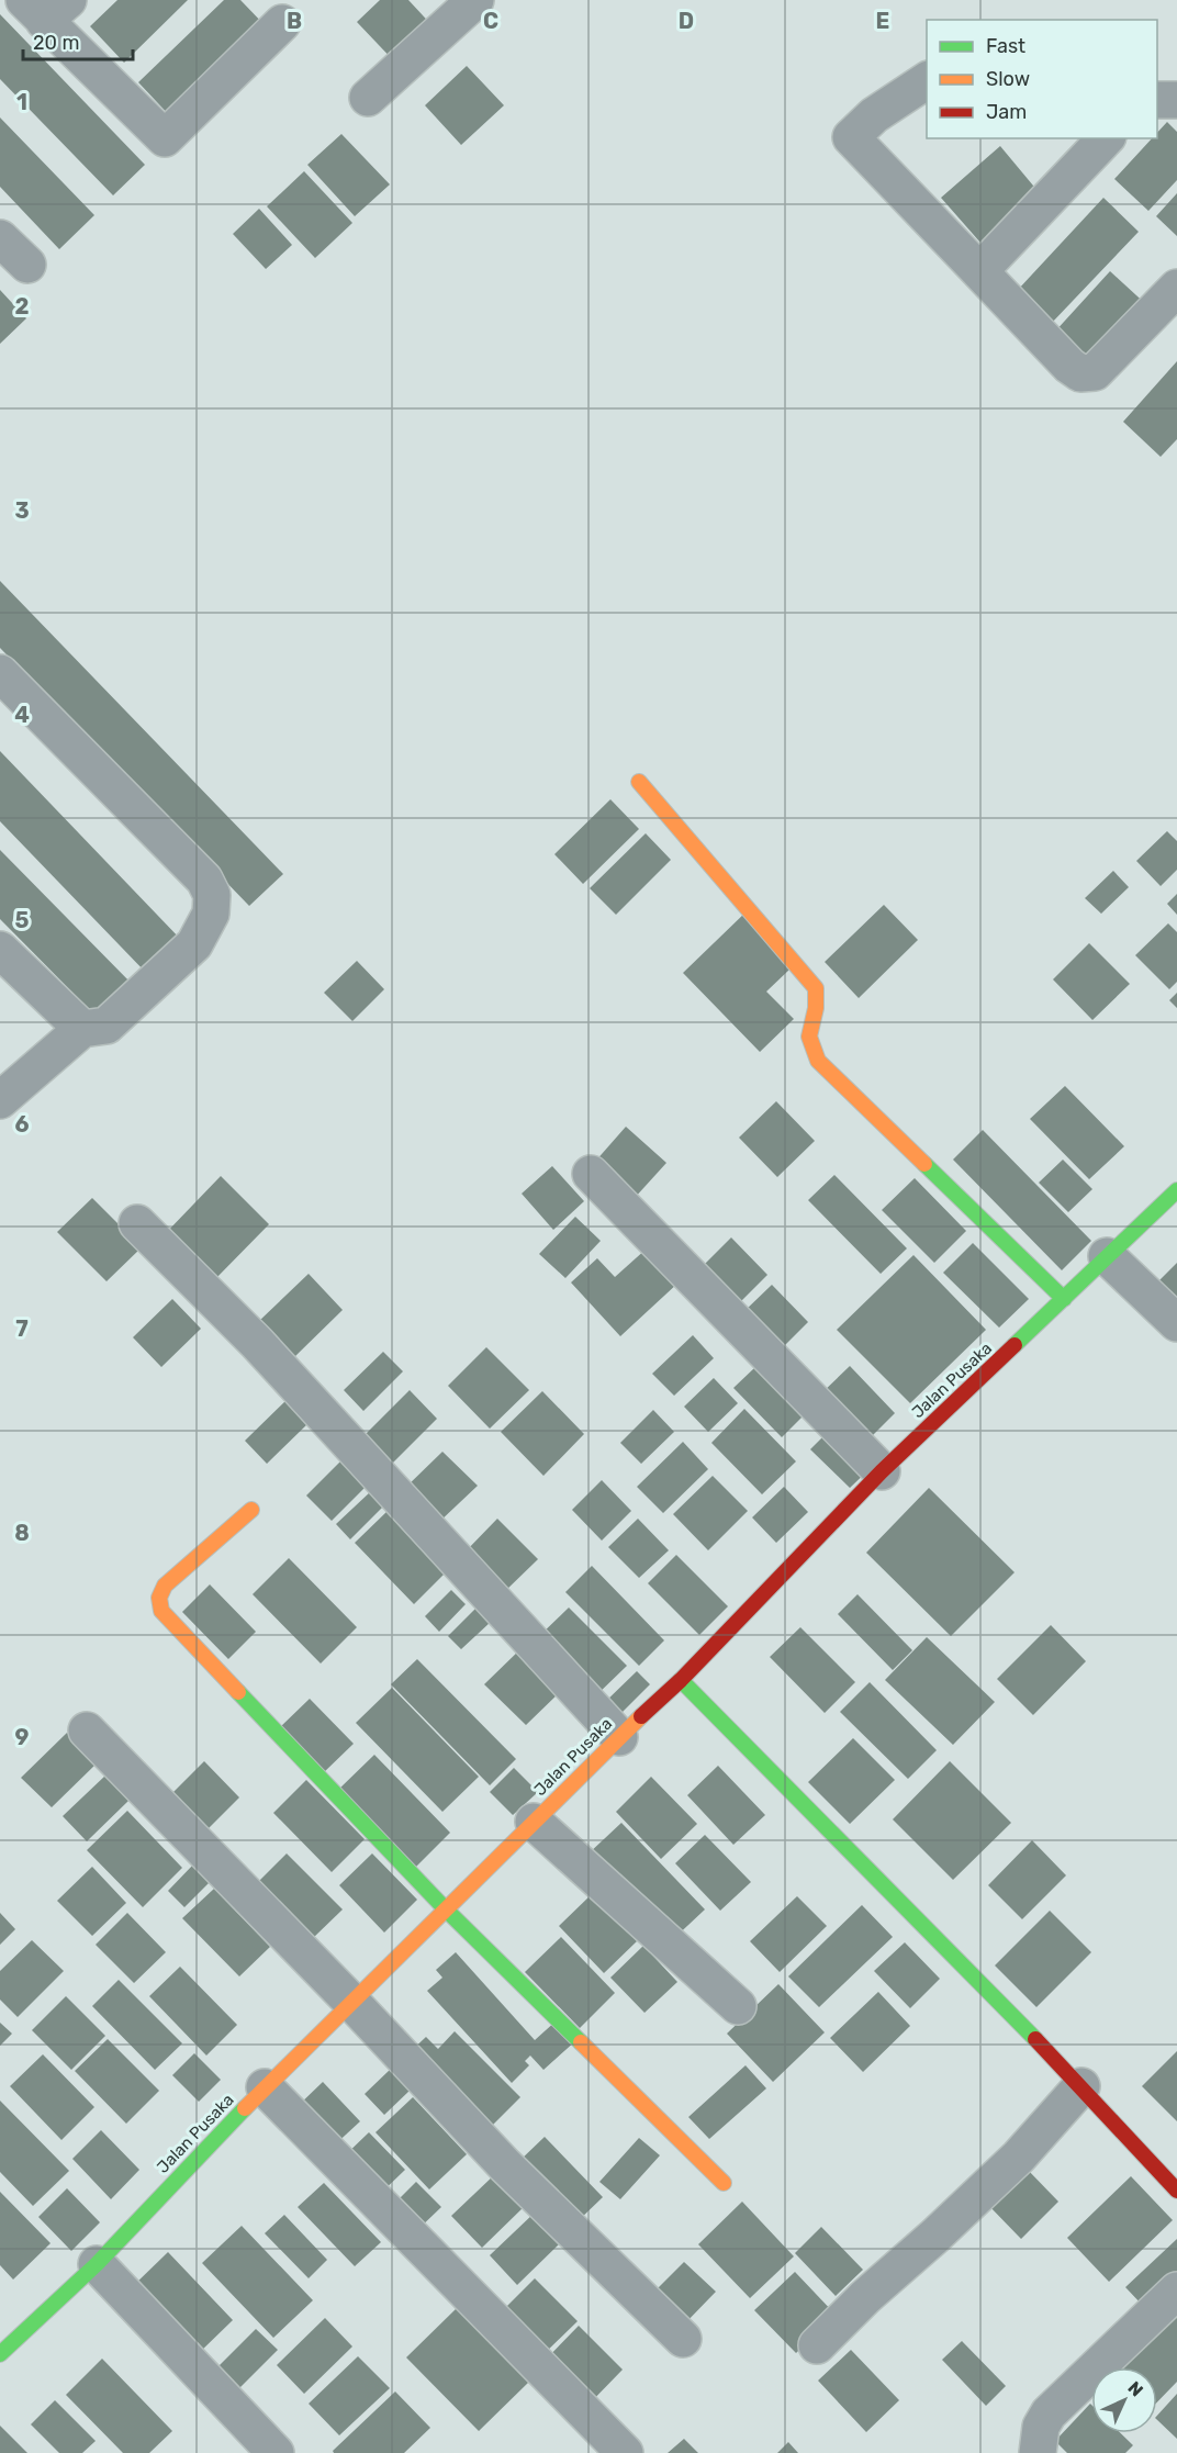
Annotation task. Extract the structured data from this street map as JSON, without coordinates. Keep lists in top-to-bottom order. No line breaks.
{"streets":{"street":["Jalan Pusaka"]},"legend":["Fast","Slow","Jam"],"scale_bar":"20 m","north":"top right","grid":{"columns":["B","C","D","E"],"rows":["1","2","3","4","5","6","7","8","9"]}}
